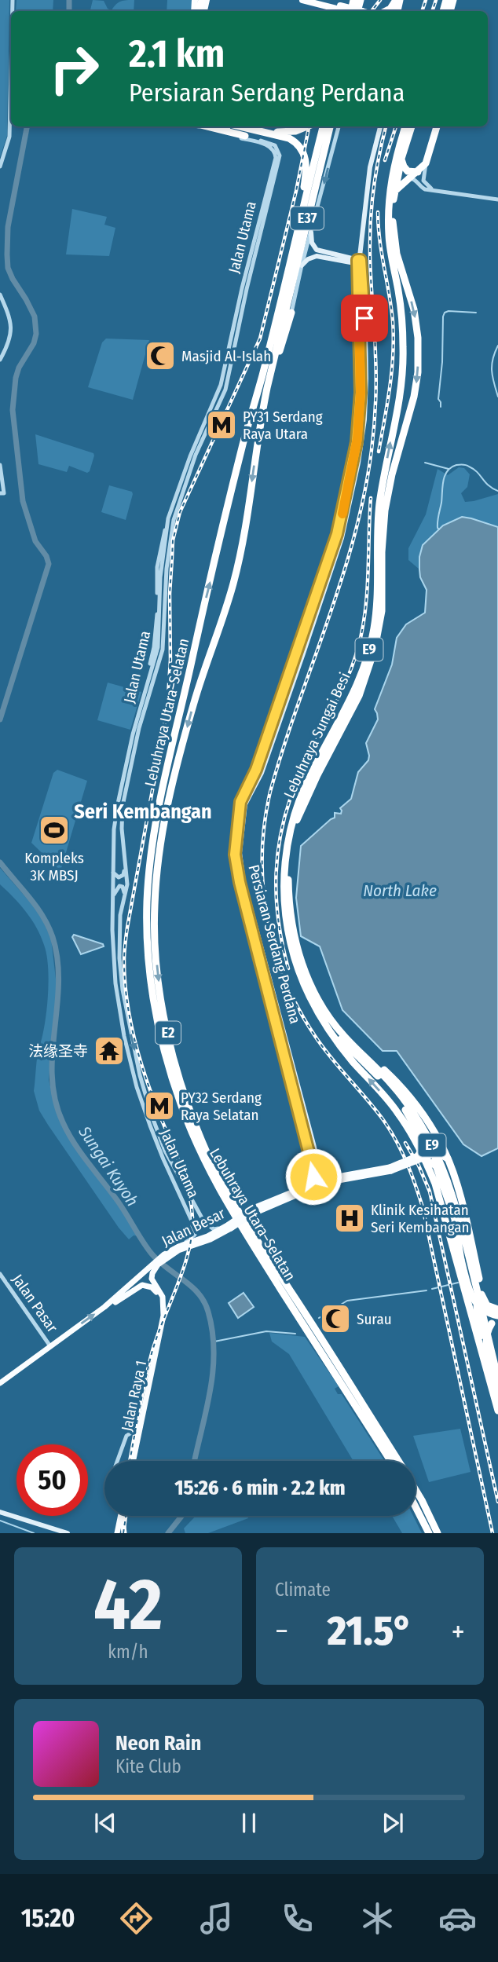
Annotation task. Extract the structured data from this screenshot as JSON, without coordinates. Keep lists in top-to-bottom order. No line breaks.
{"streets":{"highway":["E37","E9","Lebuhraya Utara–Selatan","Lebuhraya Sungai Besi","E2"],"main road":["Persiaran Serdang Perdana","Jalan Besar","Jalan Raya 1"],"street":["Jalan Utama","Jalan Pasar"]},"crossings":[["E37","Lebuhraya Utara–Selatan"],["Jalan Utama","Jalan Besar"],["Persiaran Serdang Perdana","Jalan Besar"],["Jalan Besar","Jalan Pasar"],["Jalan Besar","Jalan Raya 1"]],"districts":["Seri Kembangan"],"water":["North Lake","Sungai Kuyoh"],"places":{"mosque":["Masjid Al-Islah","Surau"],"metro station":["PY31 Serdang Raya Utara","PY32 Serdang Raya Selatan"],"sports":["Kompleks 3K MBSJ"],"temple":["法缘圣寺"],"hospital":["Klinik Kesihatan Seri Kembangan"]},"page":{"turn":["2.1 km","Persiaran Serdang Perdana"],"limit":"50","trip":"15:26 · 6 min · 2.2 km","tile":[["42","km/h"],"Climate"],"heat":["−","21.5°","+"],"song":["Neon Rain","Kite Club"],"tabs":"15:20"}}
